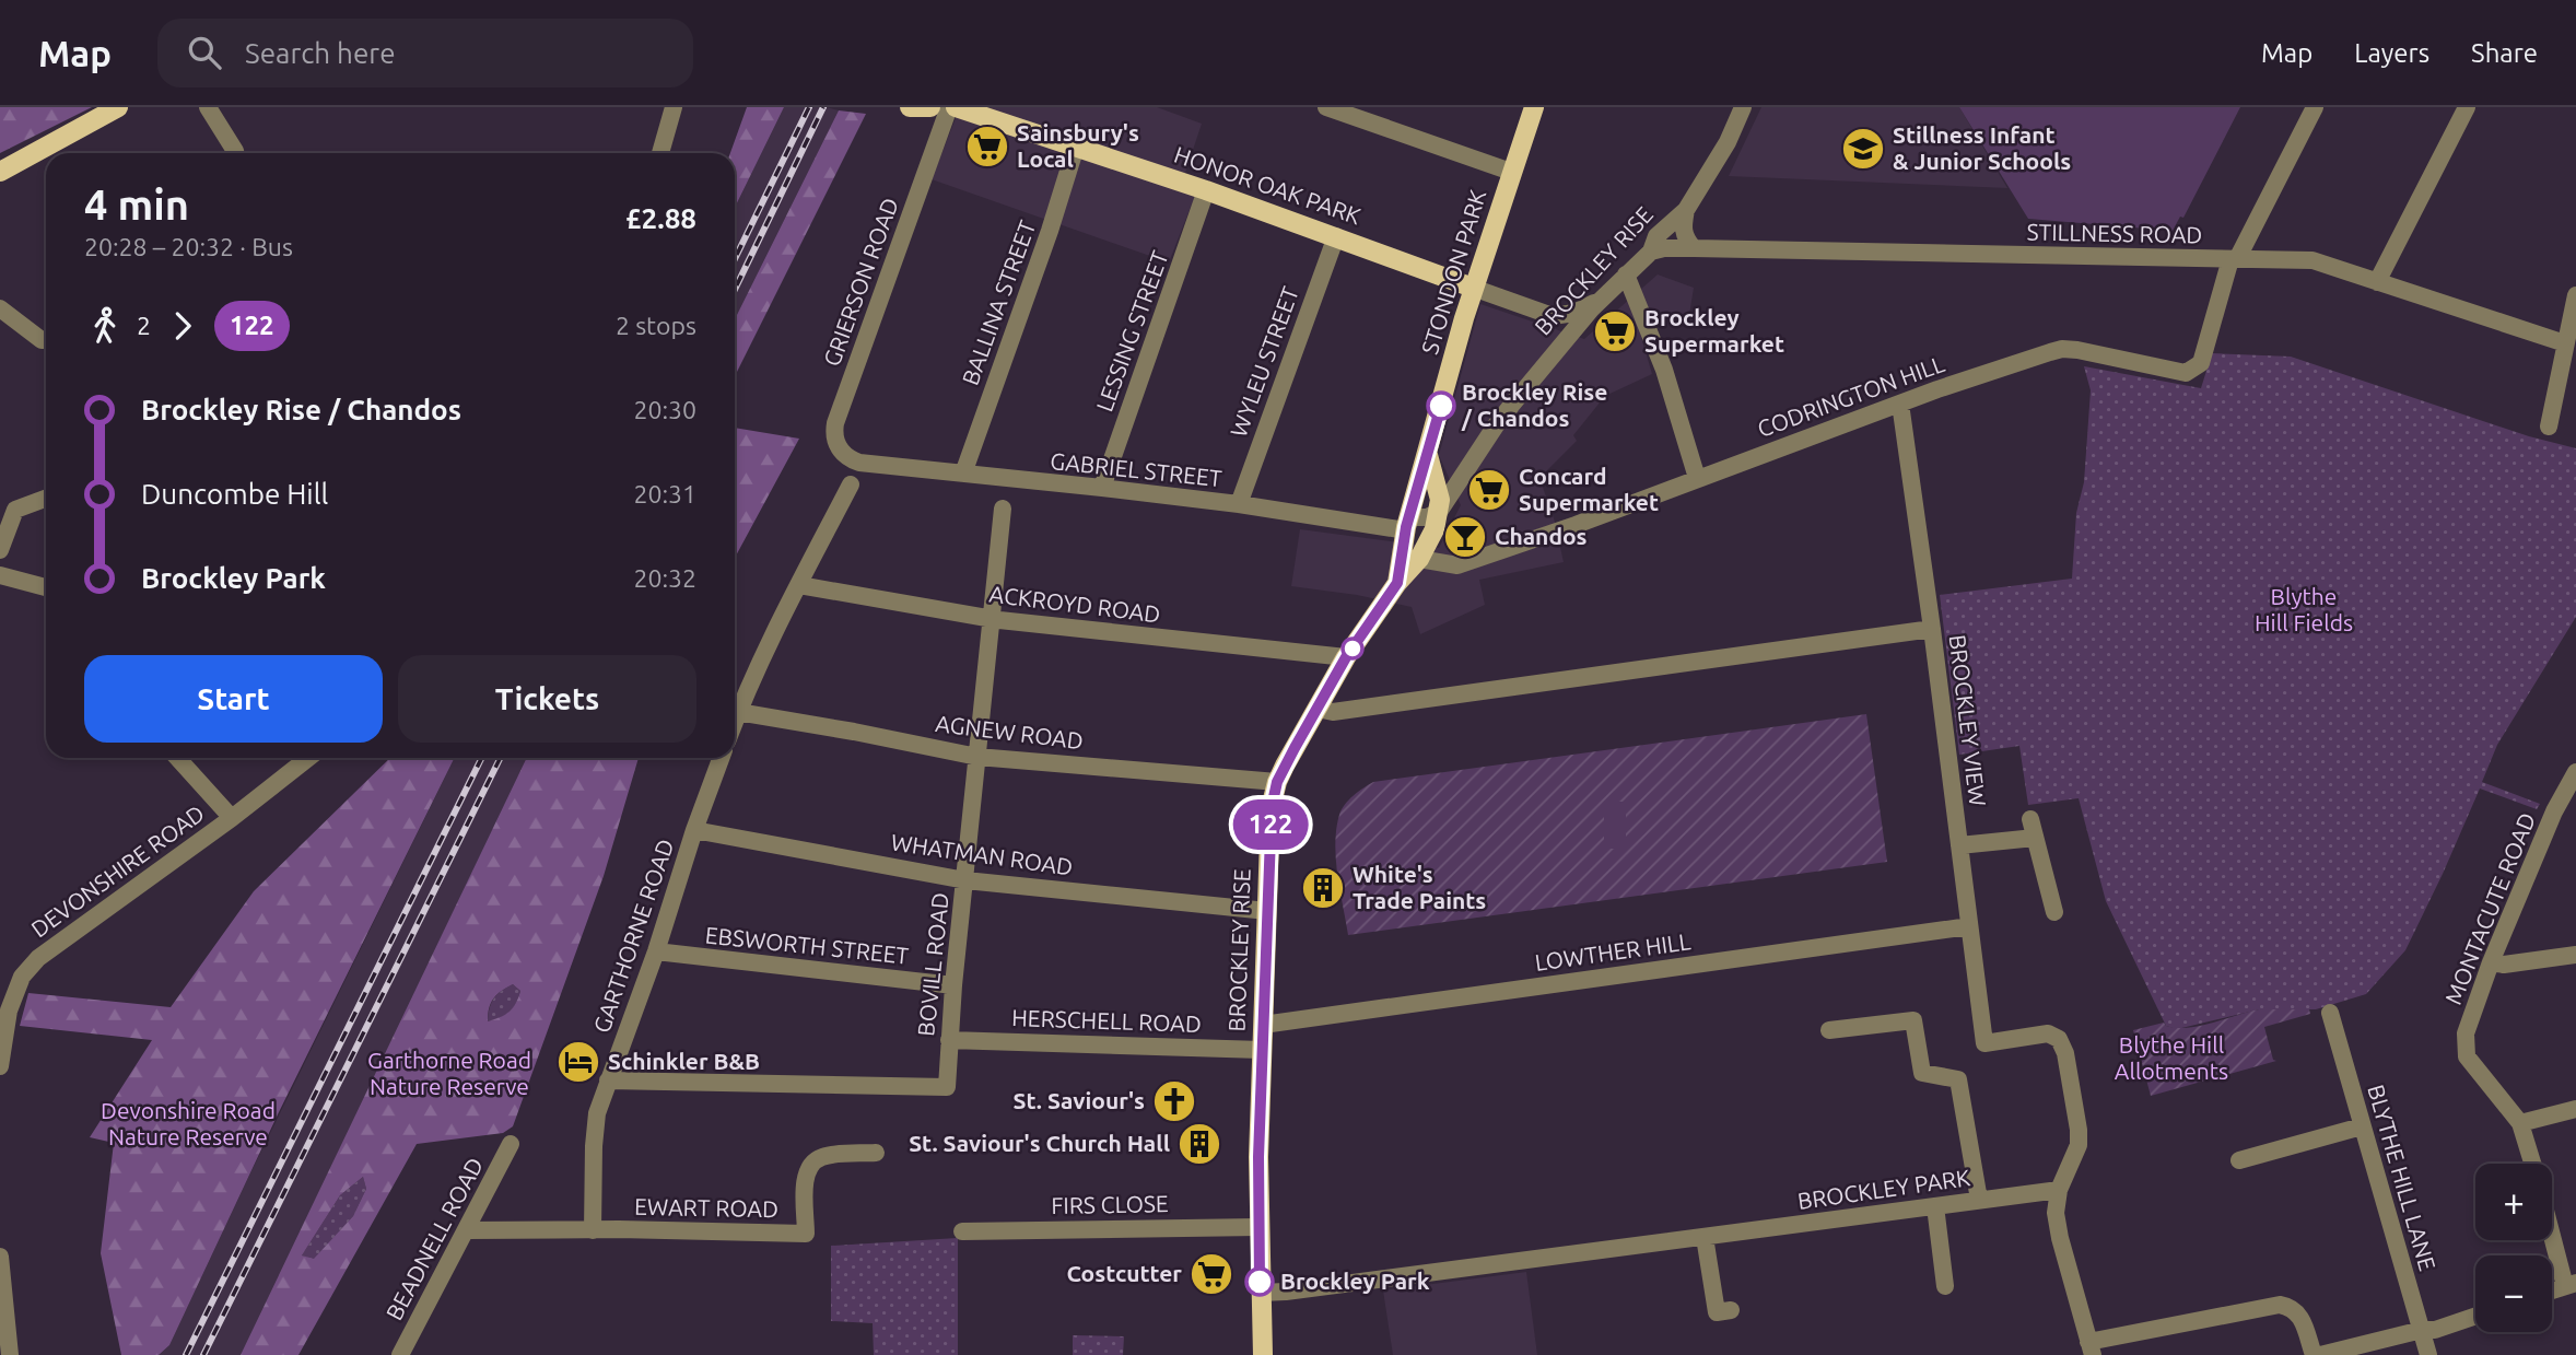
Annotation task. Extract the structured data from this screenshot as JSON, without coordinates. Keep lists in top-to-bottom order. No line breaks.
{"streets":{"main road":["HONOR OAK PARK","BROCKLEY RISE","STONDON PARK"],"street":["STILLNESS ROAD","GRIERSON ROAD","BALLINA STREET","LESSING STREET","WYLEU STREET","CODRINGTON HILL","GABRIEL STREET","ACKROYD ROAD","BROCKLEY VIEW","AGNEW ROAD","WHATMAN ROAD","DEVONSHIRE ROAD","MONTACUTE ROAD","GARTHORNE ROAD","EBSWORTH STREET","LOWTHER HILL","BOVILL ROAD","HERSCHELL ROAD","BLYTHE HILL LANE","BROCKLEY PARK","FIRS CLOSE","EWART ROAD","BEADNELL ROAD"]},"crossings":[["HONOR OAK PARK","STONDON PARK"],["HONOR OAK PARK","BALLINA STREET"],["HONOR OAK PARK","LESSING STREET"],["HONOR OAK PARK","WYLEU STREET"],["STILLNESS ROAD","BROCKLEY RISE"],["STILLNESS ROAD","CODRINGTON HILL"],["BROCKLEY RISE","STONDON PARK"],["BROCKLEY RISE","ACKROYD ROAD"],["BROCKLEY RISE","AGNEW ROAD"],["BROCKLEY RISE","WHATMAN ROAD"],["BROCKLEY RISE","LOWTHER HILL"],["BROCKLEY RISE","HERSCHELL ROAD"],["BROCKLEY RISE","BROCKLEY PARK"],["BROCKLEY RISE","FIRS CLOSE"],["STONDON PARK","CODRINGTON HILL"],["GRIERSON ROAD","GABRIEL STREET"],["BALLINA STREET","GABRIEL STREET"],["LESSING STREET","GABRIEL STREET"],["WYLEU STREET","GABRIEL STREET"],["CODRINGTON HILL","BROCKLEY VIEW"],["ACKROYD ROAD","BOVILL ROAD"],["BROCKLEY VIEW","LOWTHER HILL"],["BROCKLEY VIEW","BROCKLEY PARK"],["AGNEW ROAD","BOVILL ROAD"],["WHATMAN ROAD","GARTHORNE ROAD"],["WHATMAN ROAD","BOVILL ROAD"],["GARTHORNE ROAD","EBSWORTH STREET"],["GARTHORNE ROAD","BOVILL ROAD"],["GARTHORNE ROAD","EWART ROAD"],["EBSWORTH STREET","BOVILL ROAD"],["BOVILL ROAD","HERSCHELL ROAD"],["EWART ROAD","BEADNELL ROAD"]],"parks":["Blythe Hill Fields","Blythe Hill Allotments","Garthorne Road Nature Reserve","Devonshire Road Nature Reserve"],"places":{"supermarket":["Sainsbury's Local","Brockley Supermarket","Concard Supermarket","Costcutter"],"school or university":["Stillness Infant & Junior Schools"],"other":["Brockley Rise / Chandos","Brockley Park"],"bar":["Chandos"],"building":["White's Trade Paints","St. Saviour's Church Hall"],"hotel":["Schinkler B&B"],"church":["St. Saviour's"]},"lines":["bus line 122"],"page":{"header":"Map","search":"Search here","nav":["Map","Layers","Share"],"on_map":"122","heading":["4 min","20:28 – 20:32 · Bus","£2.88"],"legs":["2","122","2 stops"],"list":[{"name":"Brockley Rise / Chandos","value":"20:30"},{"name":"Duncombe Hill","value":"20:31"},{"name":"Brockley Park","value":"20:32"}],"buttons":["Start","Tickets"],"map_buttons":["+","−"]}}
